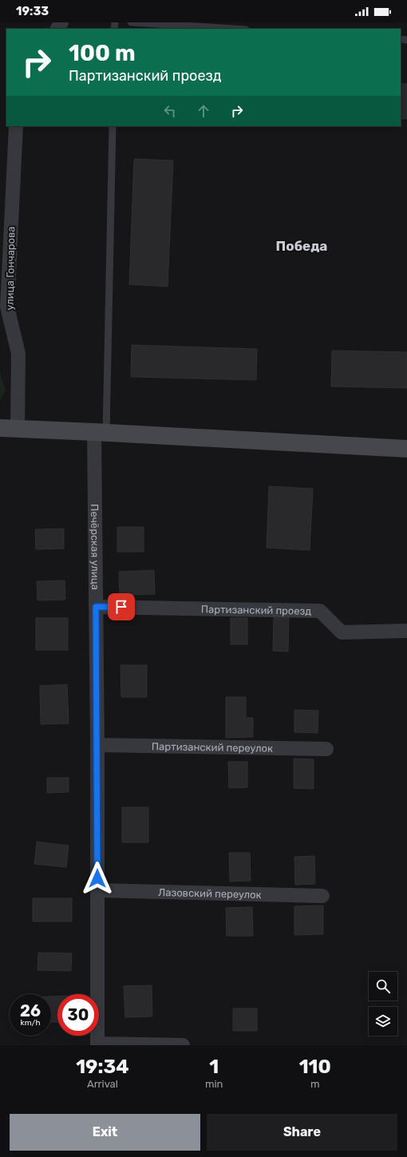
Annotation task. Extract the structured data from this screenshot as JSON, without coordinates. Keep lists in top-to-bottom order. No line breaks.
{"streets":{"street":["улица Гончарова","Печёрская улица","Партизанский проезд","Партизанский переулок","Лазовский переулок"]},"crossings":[["Печёрская улица","Партизанский проезд"],["Печёрская улица","Партизанский переулок"],["Печёрская улица","Лазовский переулок"]],"districts":["Победа"],"page":{"status":"19:33","turn":["100 m","Партизанский проезд"],"speed":"26 km/h","limit":"30","eta":["19:34","Arrival","1","min","110","m"],"buttons":["Exit","Share"]}}
